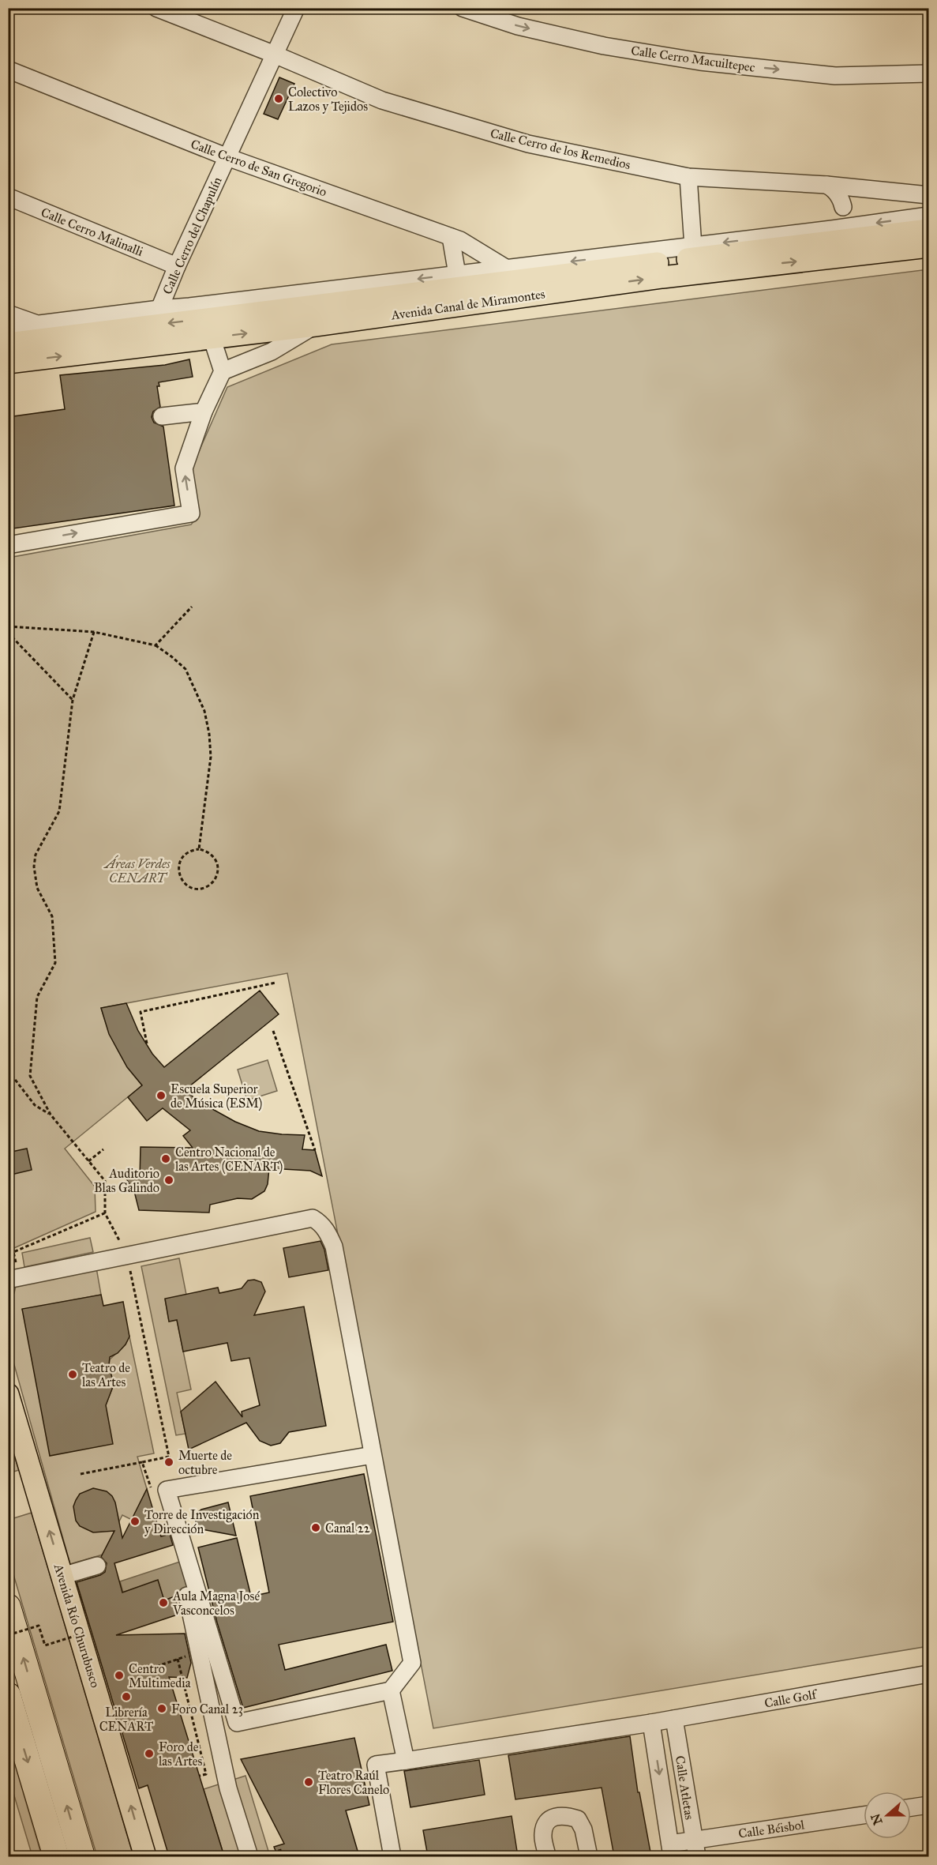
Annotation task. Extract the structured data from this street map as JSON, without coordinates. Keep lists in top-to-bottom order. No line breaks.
{"streets":{"main road":["Avenida Canal de Miramontes","Avenida Río Churubusco"],"street":["Calle Cerro Macuiltepec","Calle Cerro de los Remedios","Calle Cerro de San Gregorio","Calle Cerro Malinalli","Calle Cerro del Chapulín","Calle Golf","Calle Atletas","Calle Béisbol"]},"crossings":[["Calle Cerro de los Remedios","Calle Cerro del Chapulín"],["Calle Cerro de San Gregorio","Calle Cerro del Chapulín"],["Calle Cerro de San Gregorio","Avenida Canal de Miramontes"],["Calle Cerro Malinalli","Calle Cerro del Chapulín"],["Calle Cerro del Chapulín","Avenida Canal de Miramontes"],["Calle Golf","Calle Atletas"],["Calle Atletas","Calle Béisbol"]],"one_way":["Calle Cerro Macuiltepec","Avenida Río Churubusco"],"parks":["Áreas Verdes CENART"],"places":["Colectivo Lazos y Tejidos","Escuela Superior de Música (ESM)","Centro Nacional de las Artes (CENART)","Auditorio Blas Galindo","Teatro de las Artes","Muerte de octubre","Torre de Investigación y Dirección","Canal 22","Aula Magna José Vasconcelos","Centro Multimedia","Librería CENART","Foro Canal 23","Foro de las Artes","Teatro Raúl Flores Canelo"],"north":"left"}
